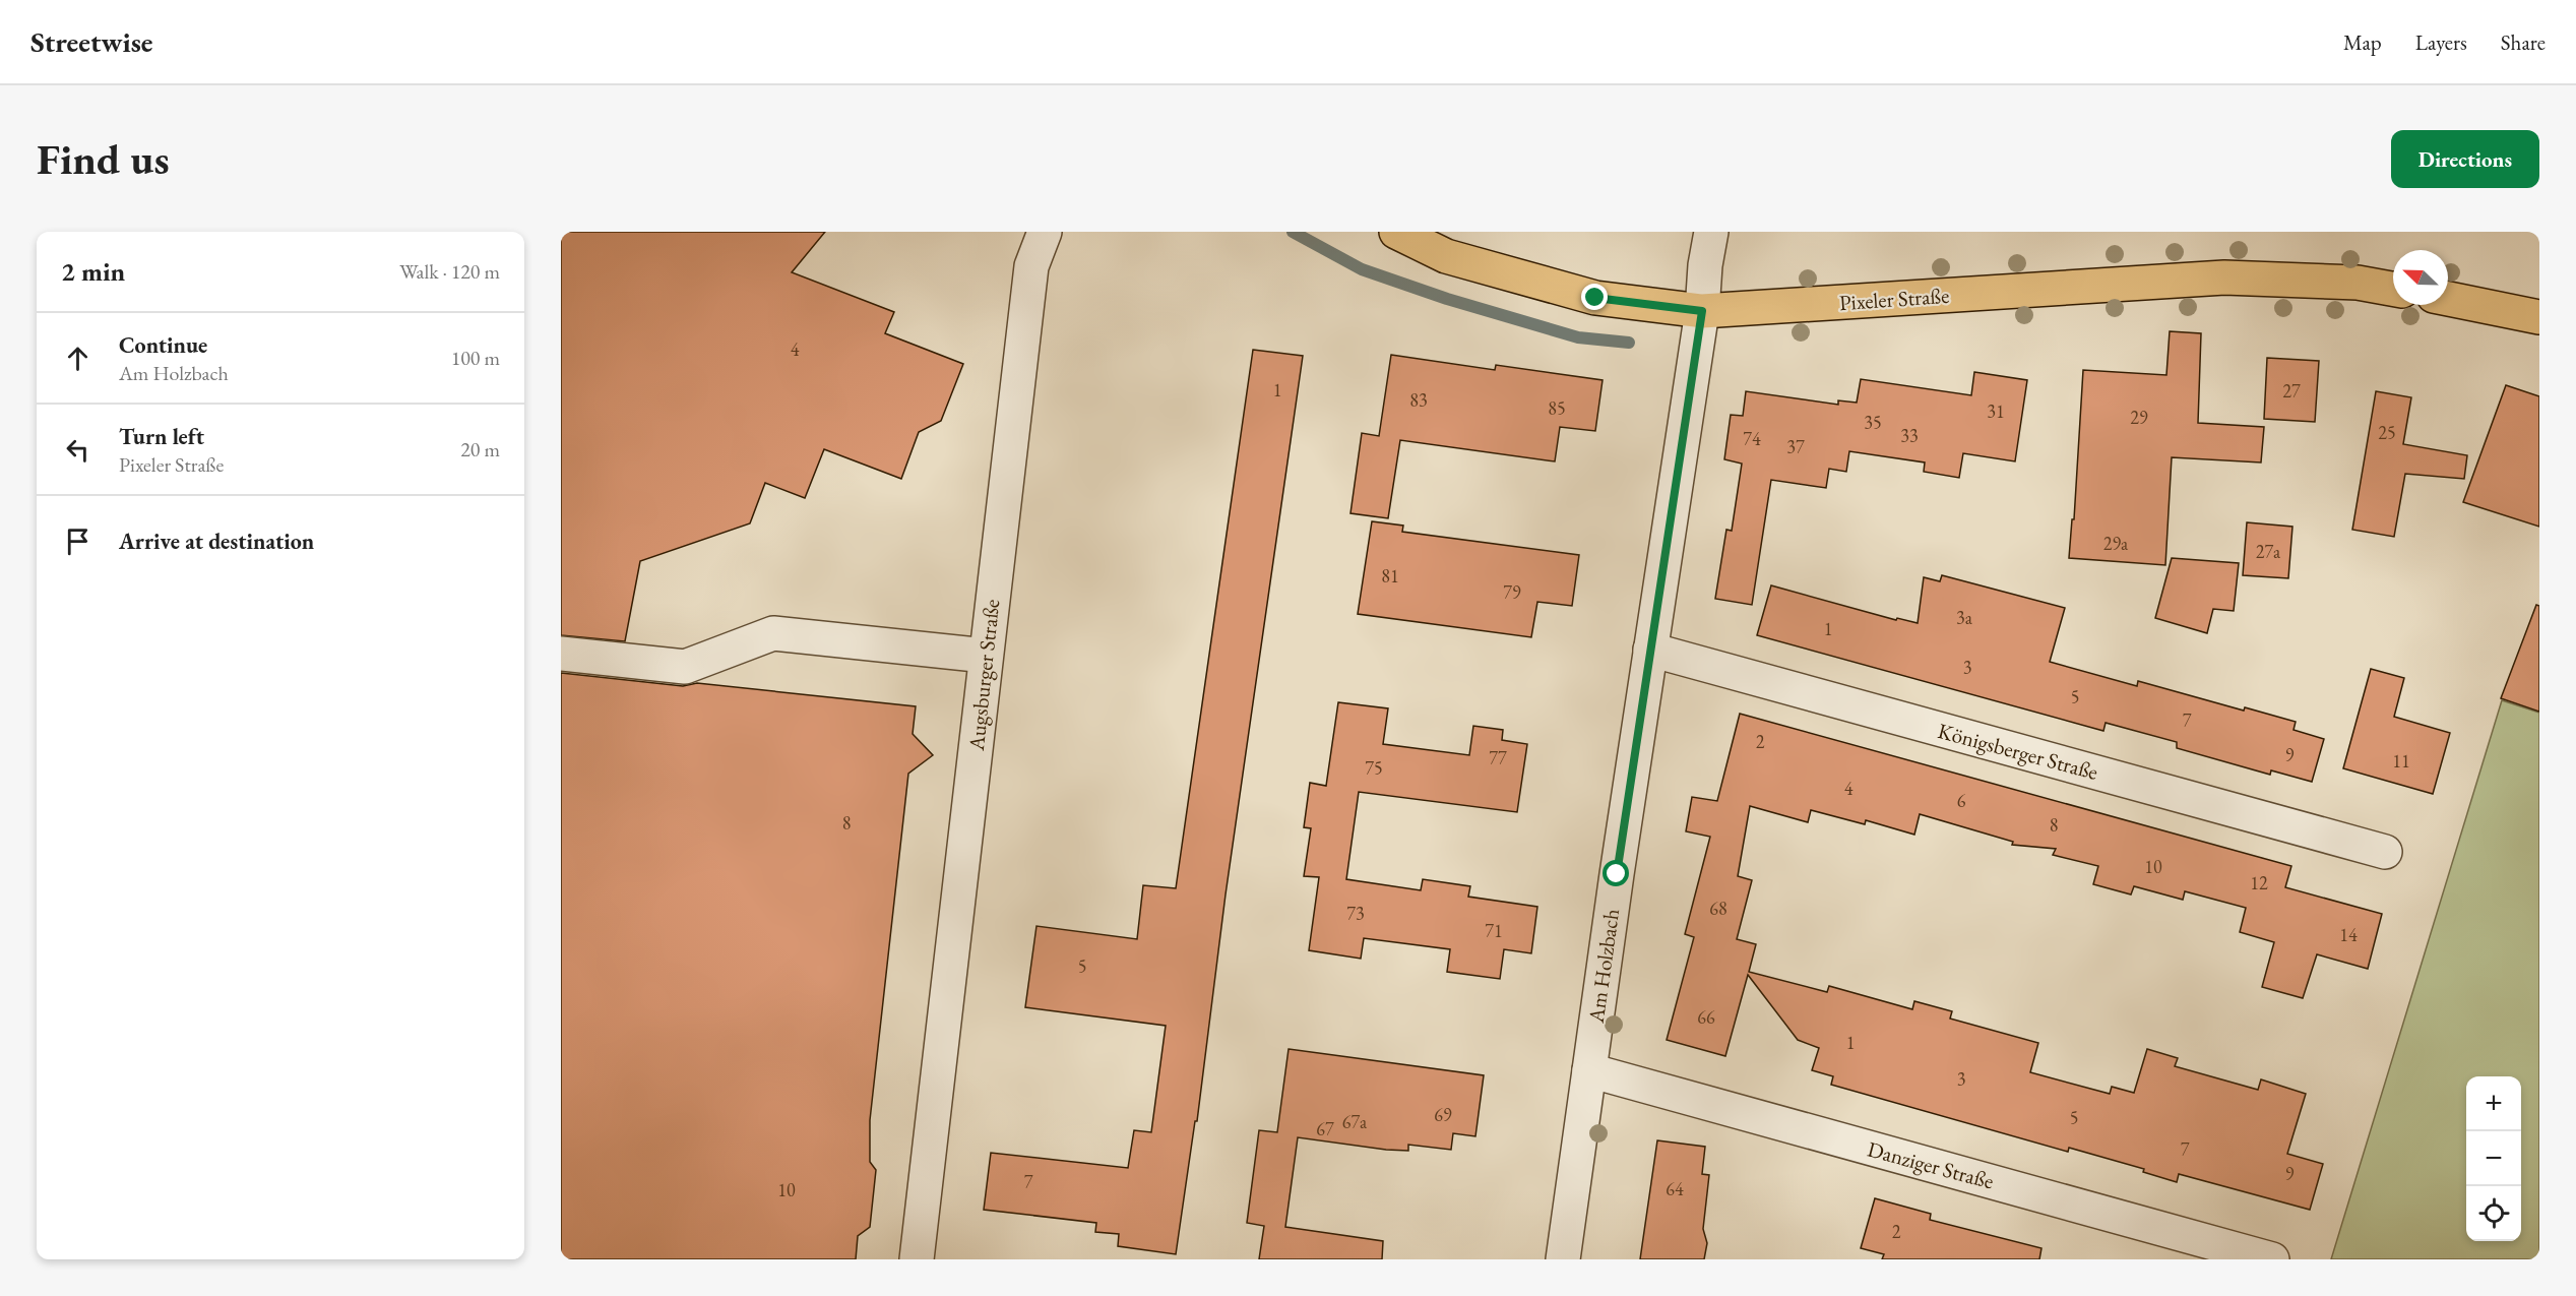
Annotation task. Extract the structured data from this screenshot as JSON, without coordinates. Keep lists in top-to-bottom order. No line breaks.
{"streets":{"main road":["Pixeler Straße"],"street":["Augsburger Straße","Königsberger Straße","Am Holzbach","Danziger Straße"]},"crossings":[["Pixeler Straße","Am Holzbach"],["Königsberger Straße","Am Holzbach"],["Am Holzbach","Danziger Straße"]],"house_numbers":["4","1","27","83","85","31","29","35","25","33","74","37","29a","27a","81","79","3a","1","3","5","7","2","9","77","11","75","4","6","8","8","10","12","68","73","71","14","5","66","1","3","69","5","67a","67","7","9","7","64","10","2"],"north":"top left","page":{"header":"Streetwise","nav":["Map","Layers","Share"],"buttons":"Directions","title":"Find us","heading":["2 min","Walk · 120 m"],"list":[["Continue","Am Holzbach","100 m"],["Turn left","Pixeler Straße","20 m"],"Arrive at destination"],"map_buttons":["+","−"]}}
